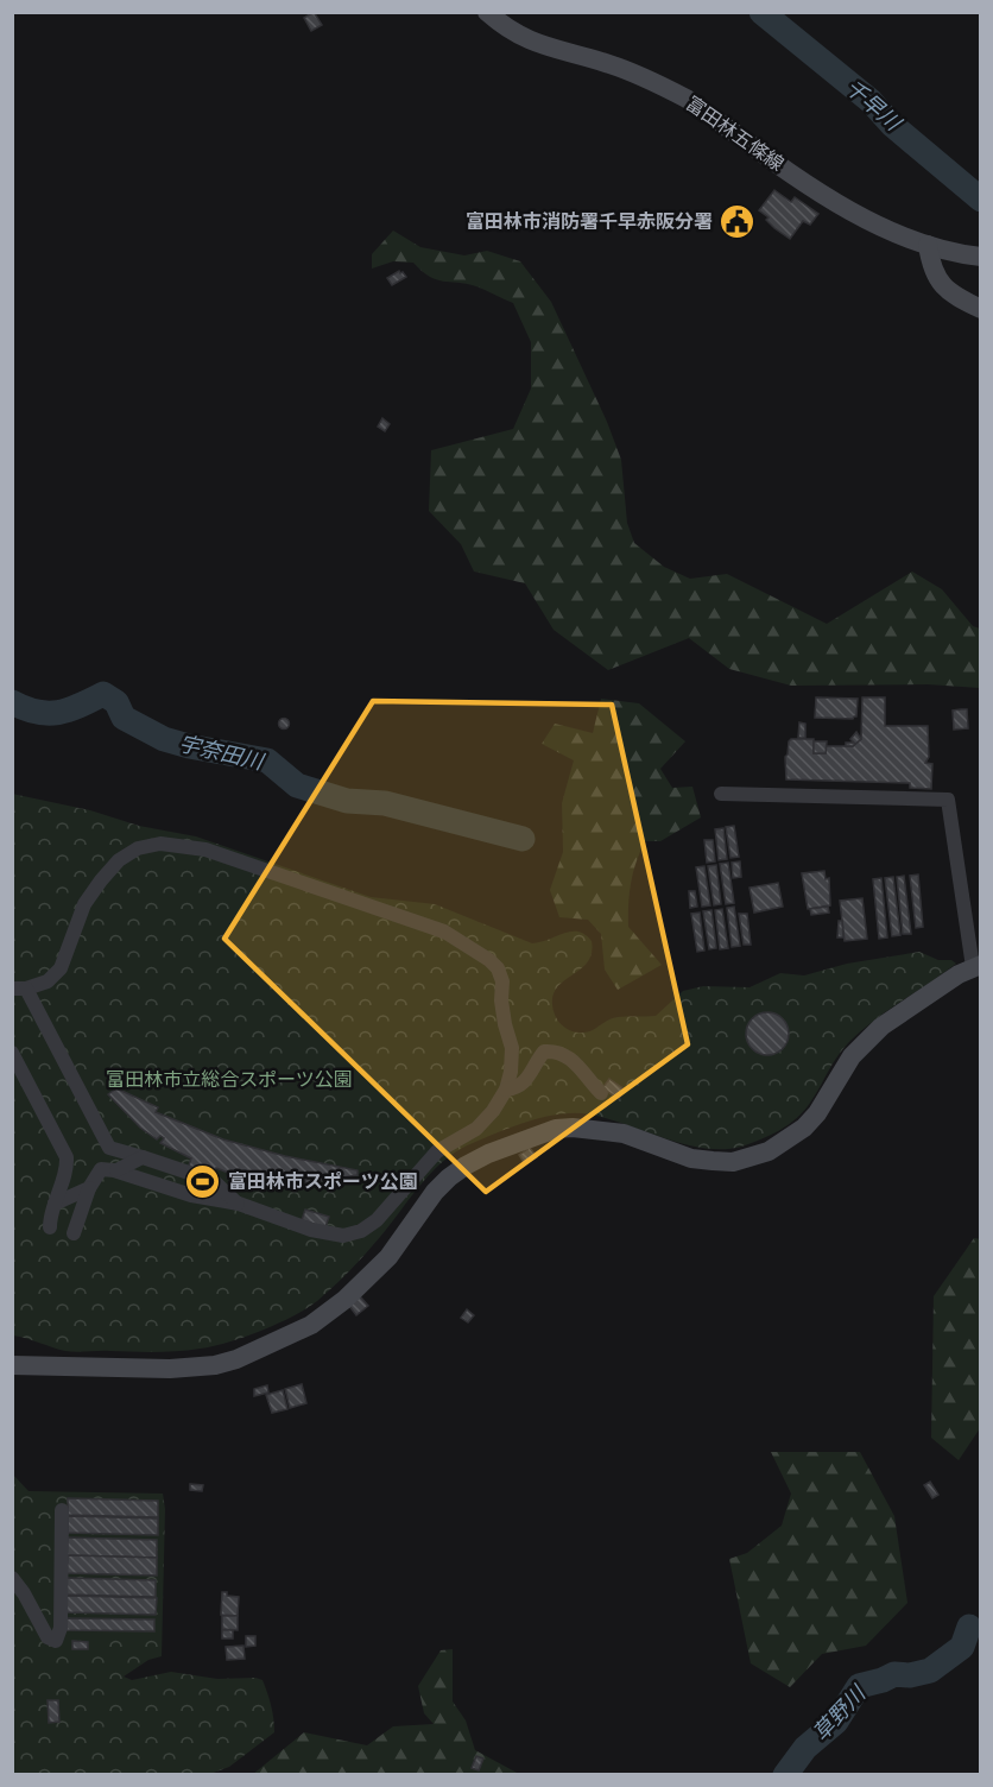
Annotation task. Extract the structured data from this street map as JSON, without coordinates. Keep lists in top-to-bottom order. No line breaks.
{"streets":{"street":["富田林五條線"]},"water":["千早川","宇奈田川","草野川"],"parks":["富田林市立総合スポーツ公園"],"places":{"public building":["富田林市消防署千早赤阪分署"],"sports":["富田林市スポーツ公園"]}}
